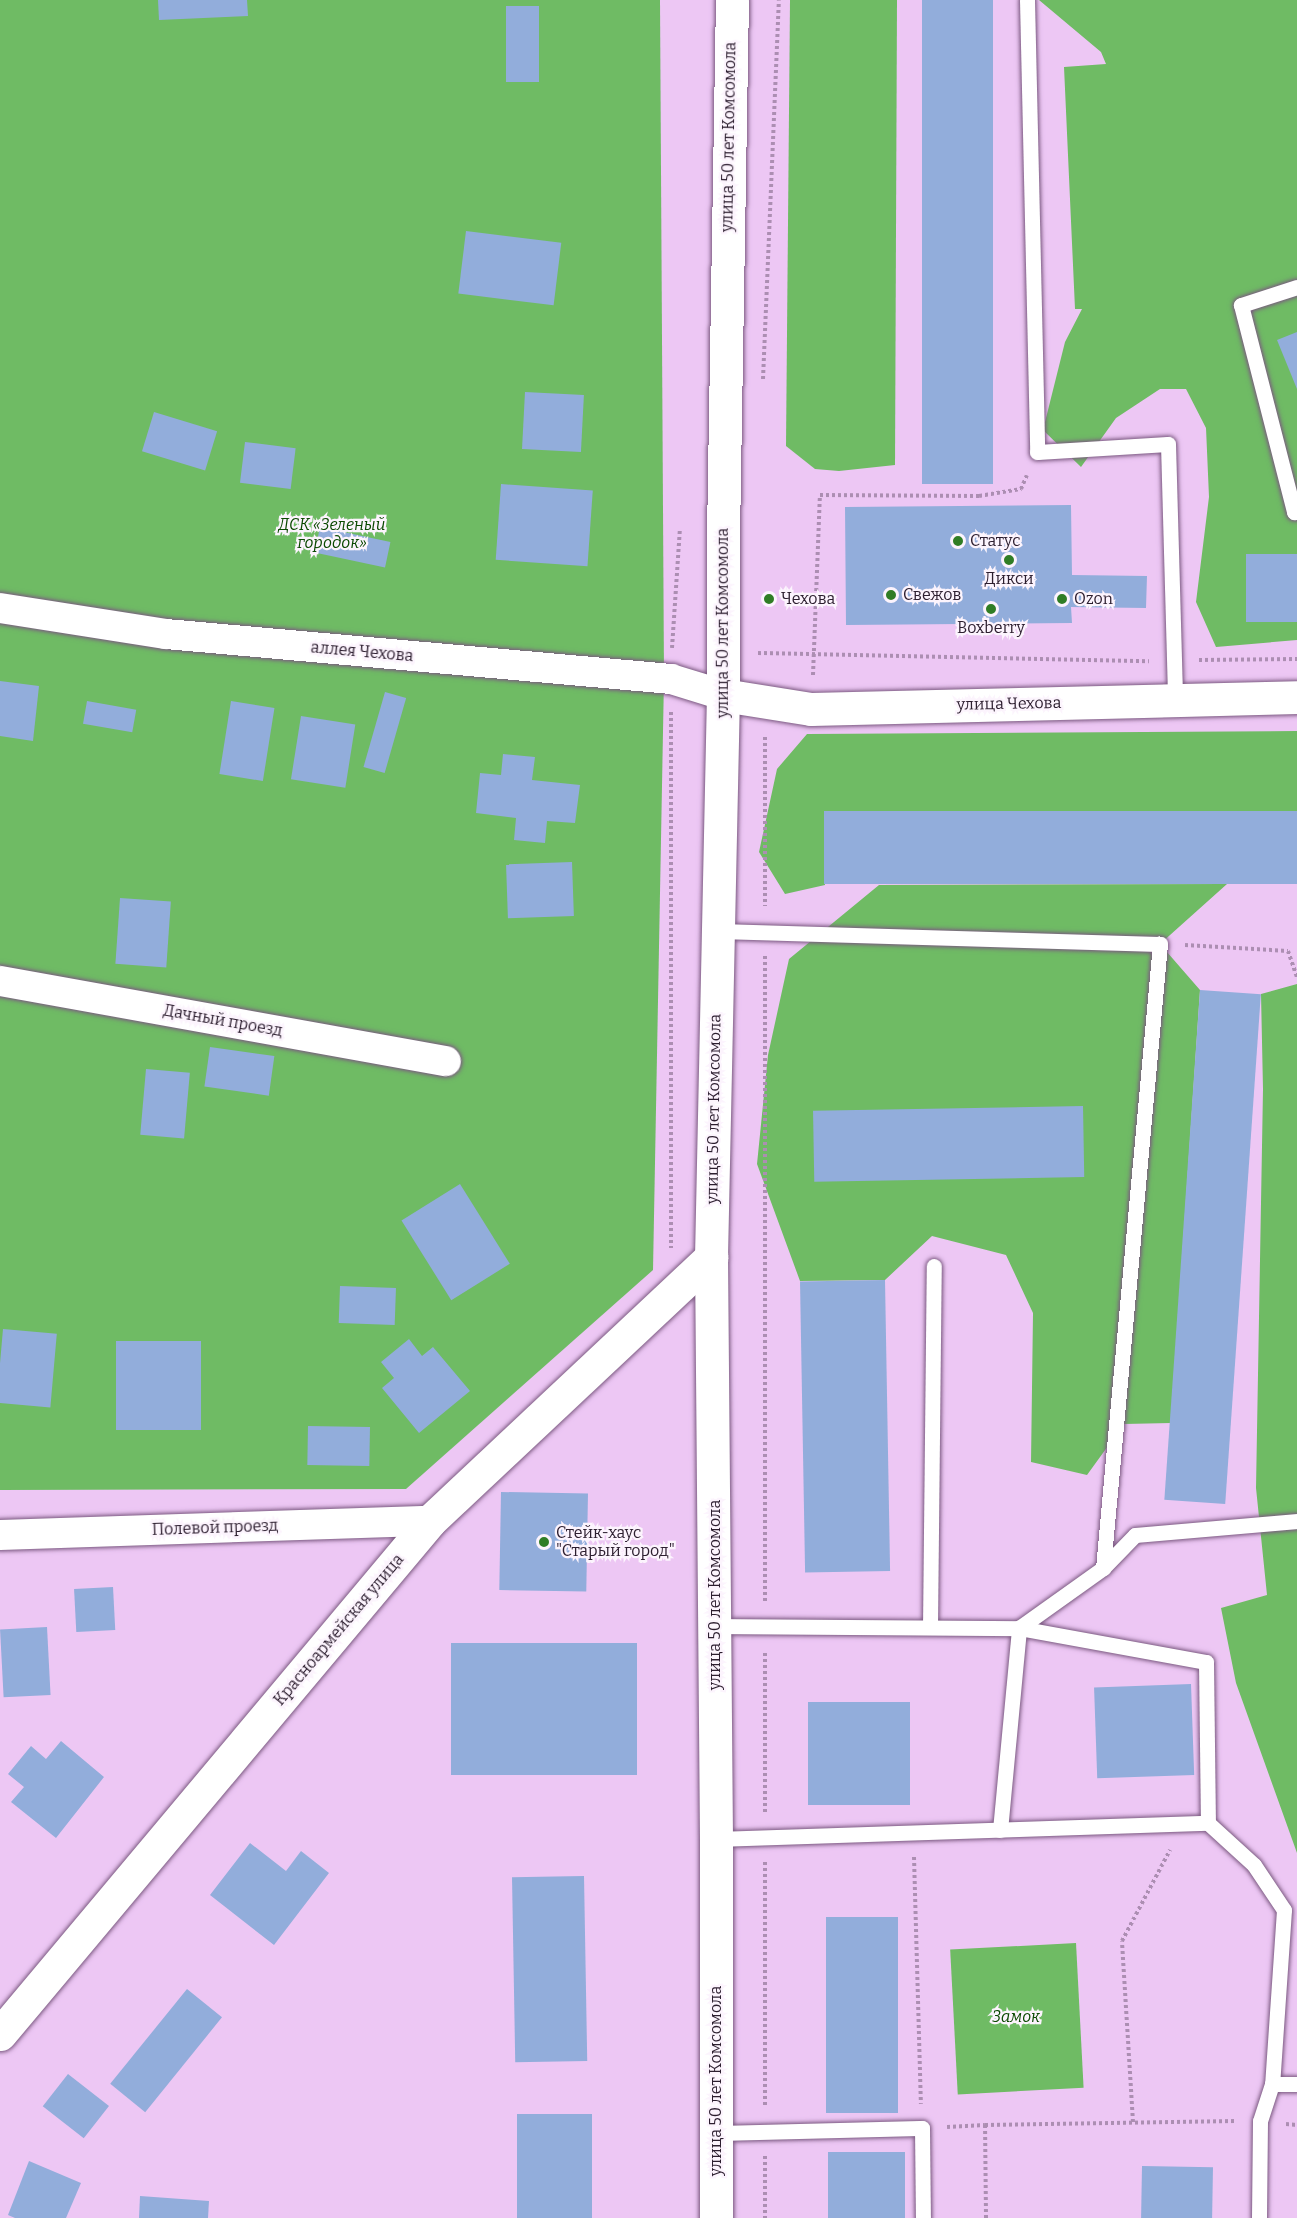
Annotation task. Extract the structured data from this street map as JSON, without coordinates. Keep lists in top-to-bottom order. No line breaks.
{"streets":{"street":["улица 50 лет Комсомола","аллея Чехова","улица Чехова","Дачный проезд","Полевой проезд","Красноармейская улица"]},"crossings":[["улица 50 лет Комсомола","аллея Чехова"],["улица 50 лет Комсомола","улица Чехова"],["улица 50 лет Комсомола","Красноармейская улица"],["аллея Чехова","улица Чехова"],["Полевой проезд","Красноармейская улица"]],"parks":["ДСК «Зеленый городок»","Замок"],"places":["Статус","Дикси","Свежов","Чехова","Ozon","Boxberry","Стейк-хаус \"Старый город\""]}
